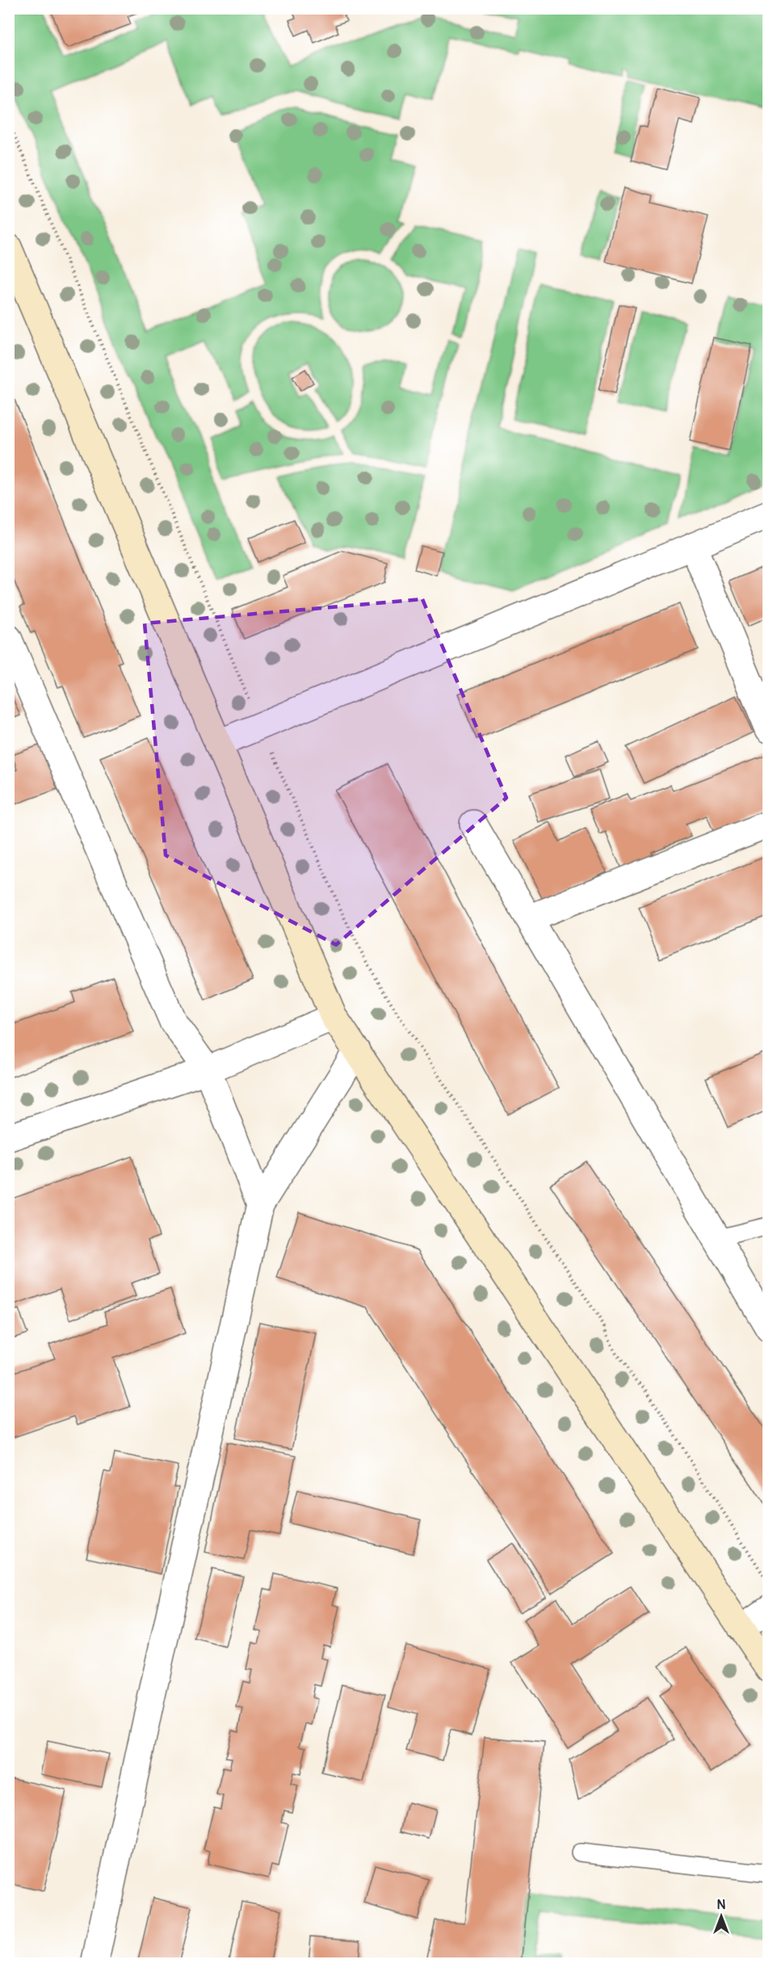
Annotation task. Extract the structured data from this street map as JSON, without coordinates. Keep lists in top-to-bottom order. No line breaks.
{"north":"top"}
